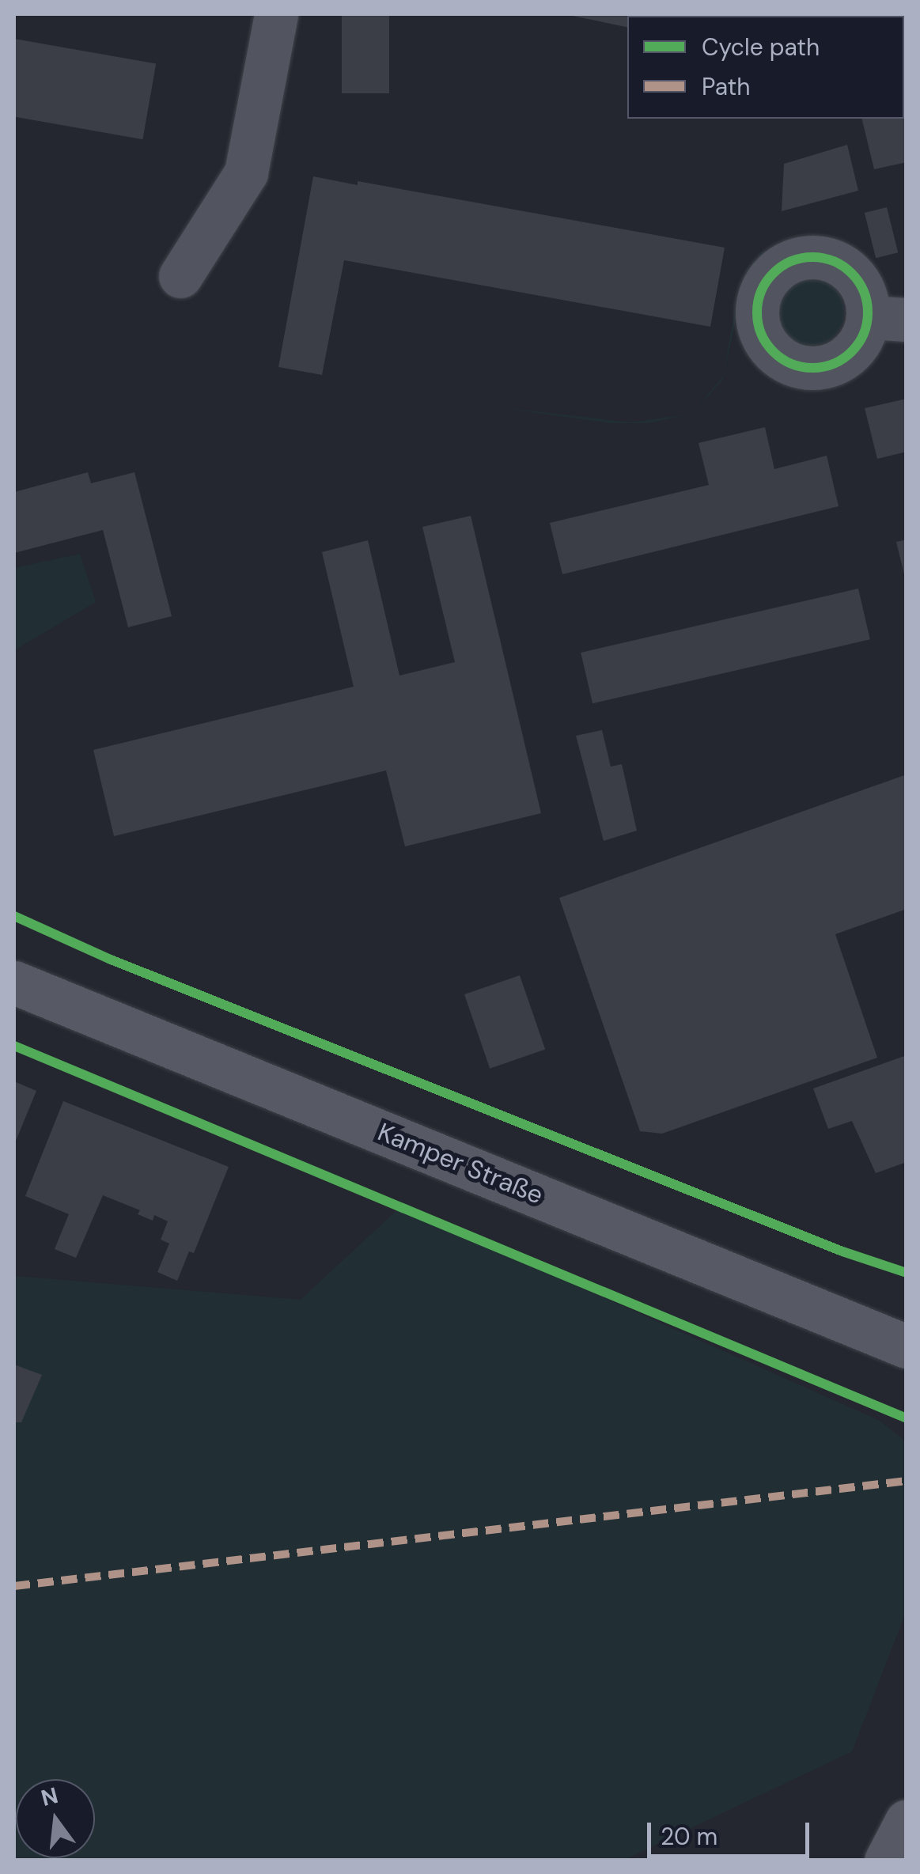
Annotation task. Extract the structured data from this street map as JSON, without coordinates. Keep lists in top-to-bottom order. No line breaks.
{"streets":{"main road":["Kamper Straße"]},"legend":["Cycle path","Path"],"scale_bar":"20 m","north":"top"}
